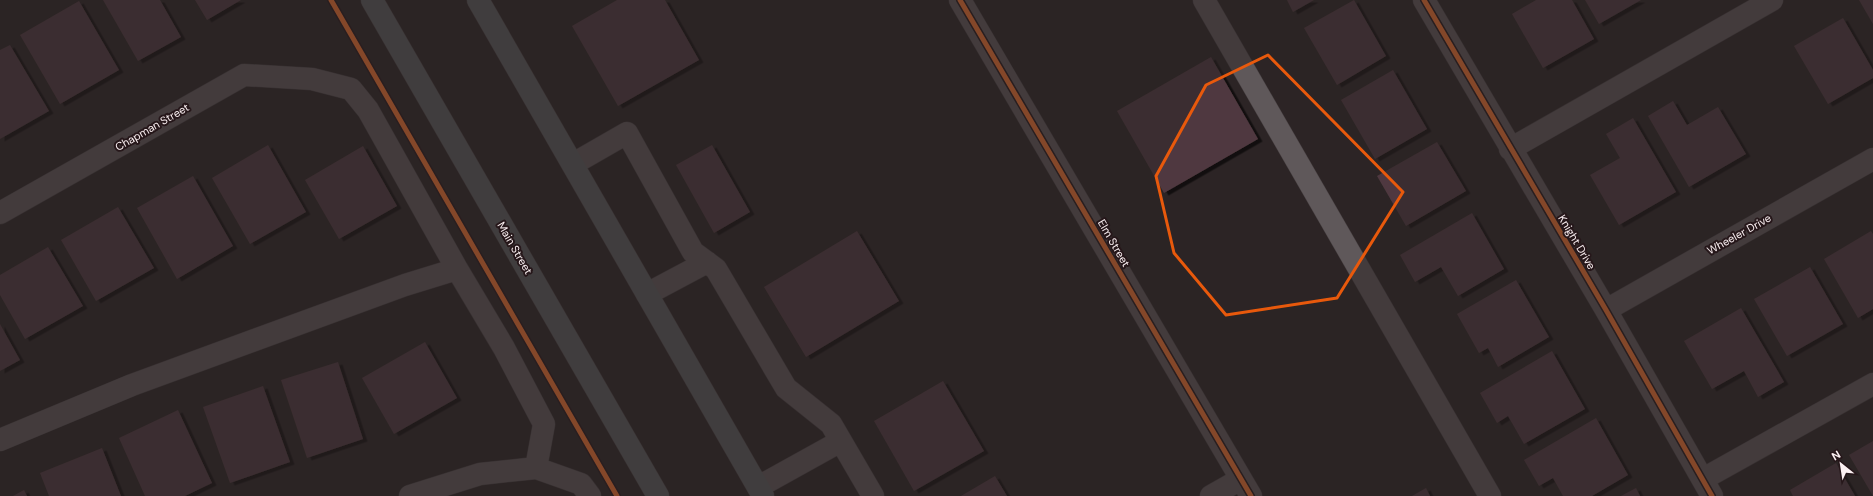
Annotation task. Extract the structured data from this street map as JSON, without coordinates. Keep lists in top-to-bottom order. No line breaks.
{"streets":{"main road":["Main Street"],"street":["Chapman Street","Wheeler Drive","Knight Drive","Elm Street"]},"crossings":[["Wheeler Drive","Knight Drive"]],"north":"top left"}
